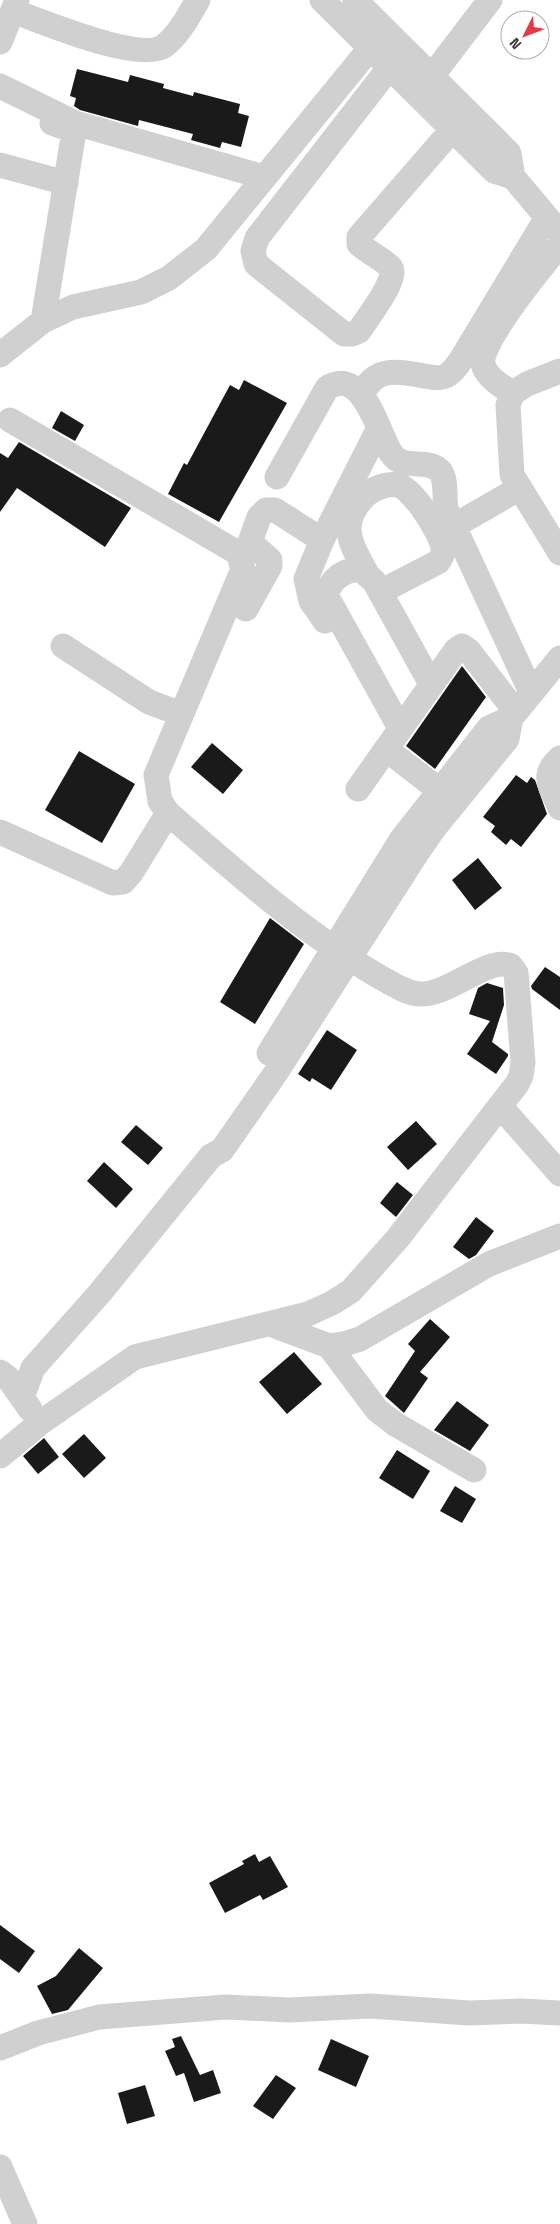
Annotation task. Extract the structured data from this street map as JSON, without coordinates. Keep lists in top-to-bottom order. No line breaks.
{"north":"bottom left"}
